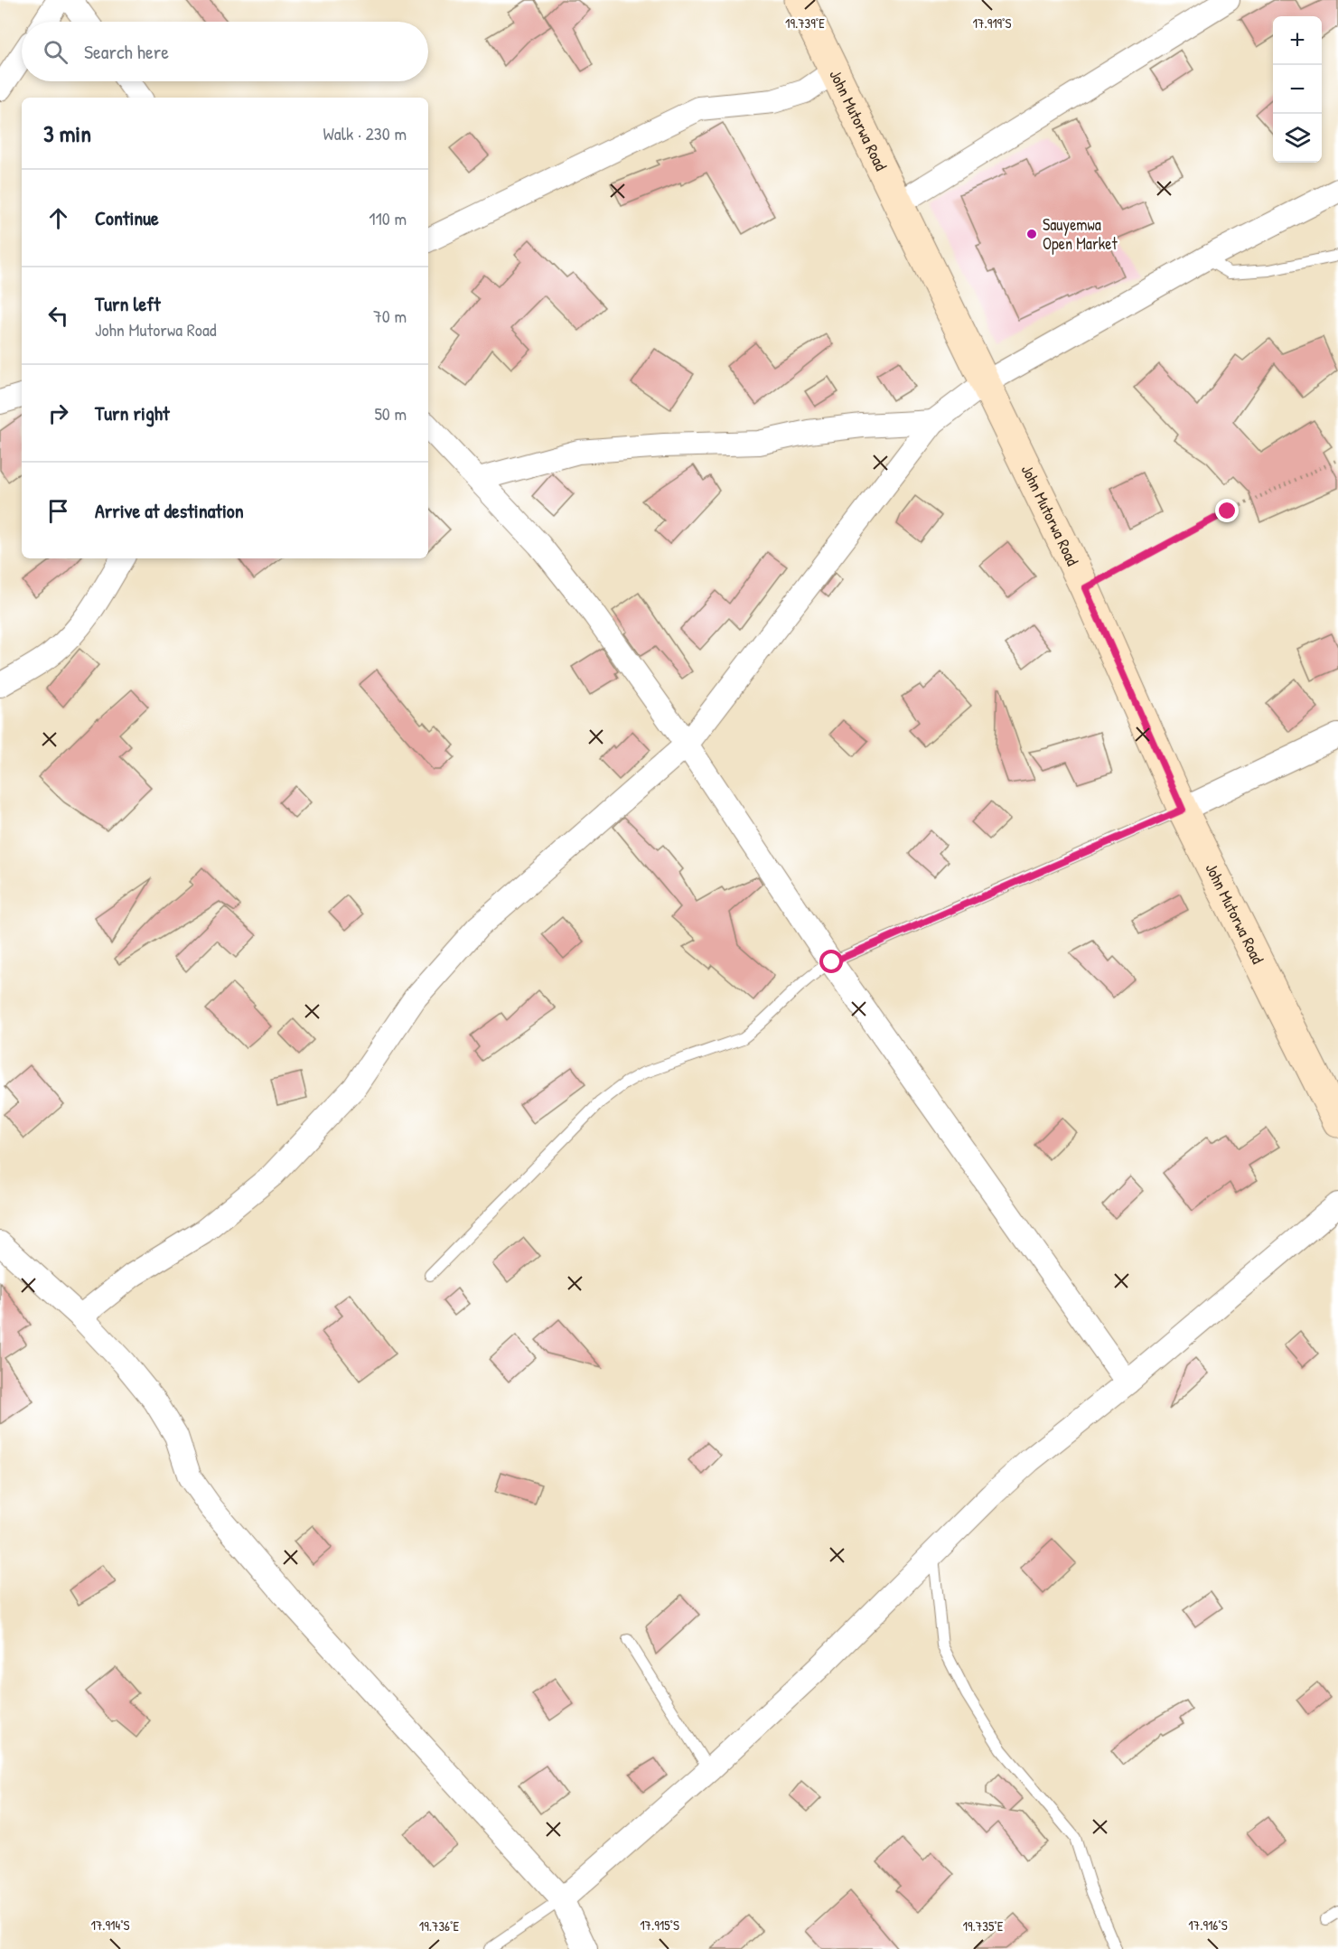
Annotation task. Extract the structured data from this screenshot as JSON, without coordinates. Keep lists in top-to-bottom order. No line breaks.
{"streets":{"street":["John Mutorwa Road"]},"places":["Sauyemwa Open Market"],"page":{"map_buttons":["+","−"],"search":"Search here","heading":["3 min","Walk · 230 m"],"list":[["Continue","110 m"],["Turn left","John Mutorwa Road","70 m"],["Turn right","50 m"],"Arrive at destination"]},"coordinates":["19.739°E","17.919°S","17.914°S","17.915°S","17.916°S","19.736°E","19.735°E"]}
